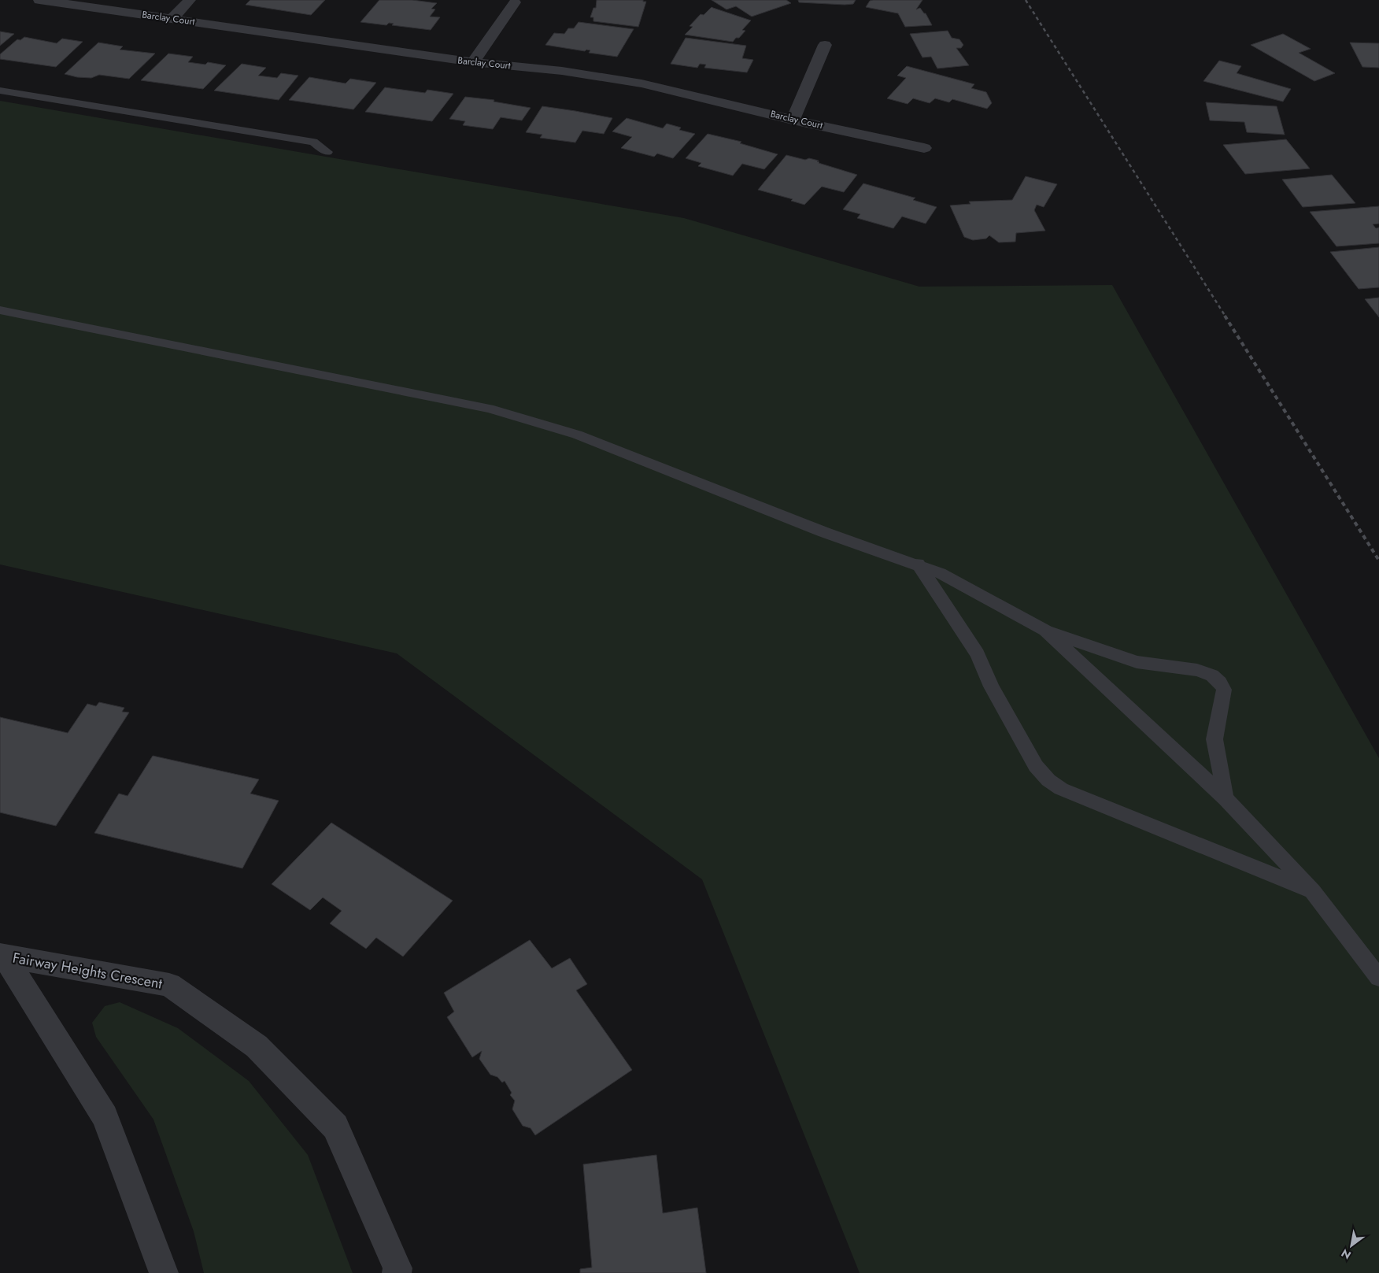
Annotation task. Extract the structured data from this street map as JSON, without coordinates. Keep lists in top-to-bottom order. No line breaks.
{"streets":{"street":["Barclay Court","Fairway Heights Crescent"]},"north":"bottom left"}
